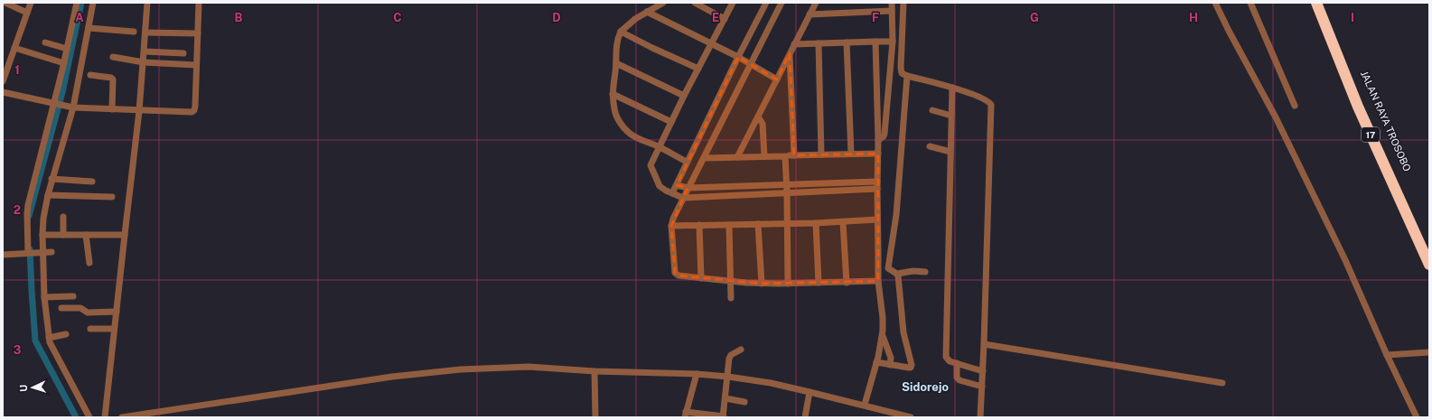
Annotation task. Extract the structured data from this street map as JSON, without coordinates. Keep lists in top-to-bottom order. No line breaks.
{"streets":{"highway":["JALAN RAYA TROSOBO","17"]},"districts":["Sidorejo"],"north":"left","grid":{"columns":["A","B","C","D","E","F","G","H","I"],"rows":["1","2","3"]}}
